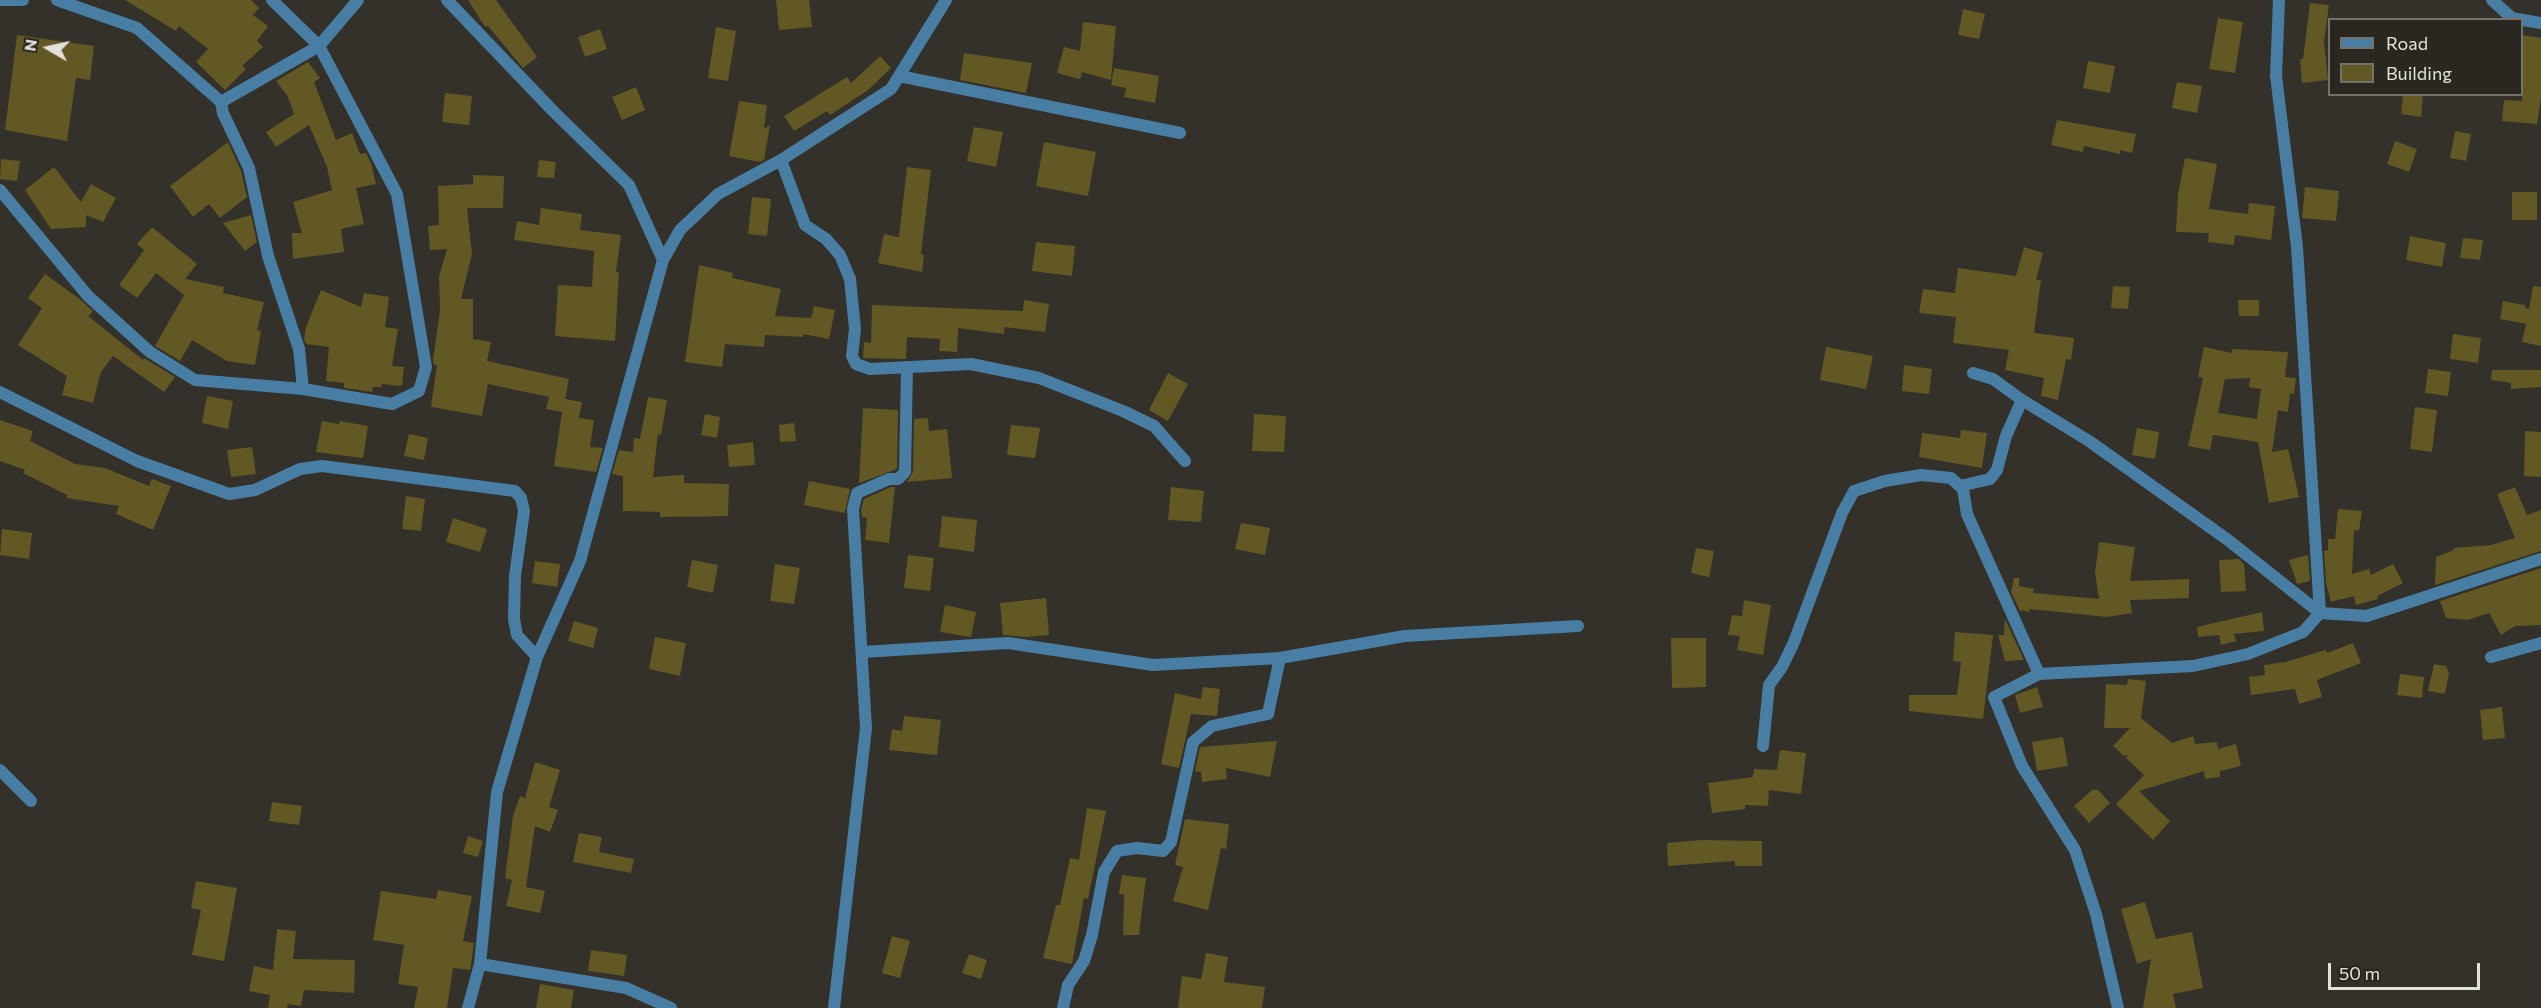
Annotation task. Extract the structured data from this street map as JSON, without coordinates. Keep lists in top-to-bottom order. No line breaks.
{"legend":["Road","Building"],"scale_bar":"50 m","north":"left"}
